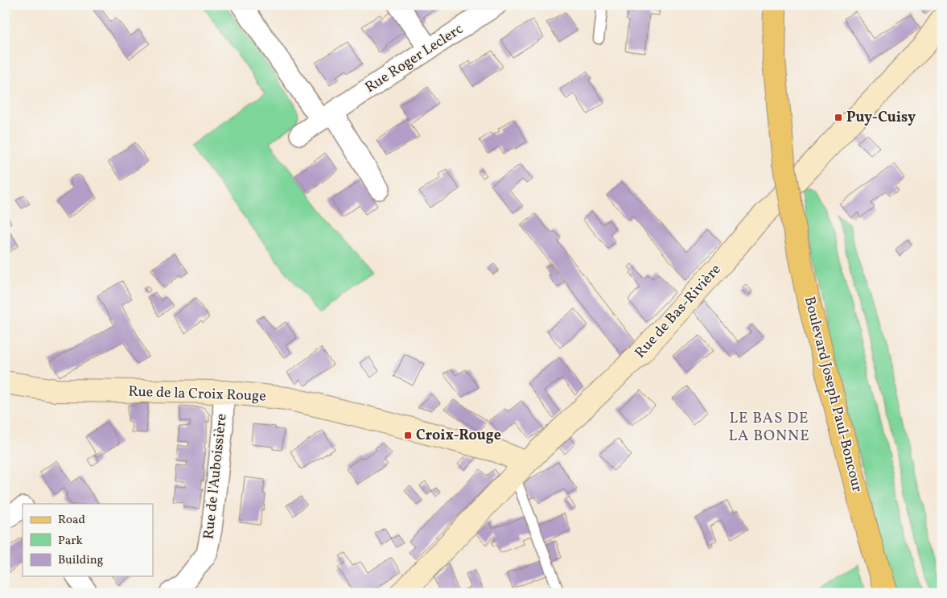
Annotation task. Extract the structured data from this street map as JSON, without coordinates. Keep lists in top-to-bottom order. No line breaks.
{"streets":{"main road":["Boulevard Joseph Paul-Boncour"],"street":["Rue Roger Leclerc","Rue de Bas-Rivière","Rue de la Croix Rouge","Rue de l'Auboissière"]},"crossings":[["Rue de Bas-Rivière","Rue de la Croix Rouge"],["Rue de la Croix Rouge","Rue de l'Auboissière"]],"districts":["LE BAS DE LA BONNE"],"places":{"transit":["Puy-Cuisy","Croix-Rouge"]},"legend":["Road","Park","Building"]}
